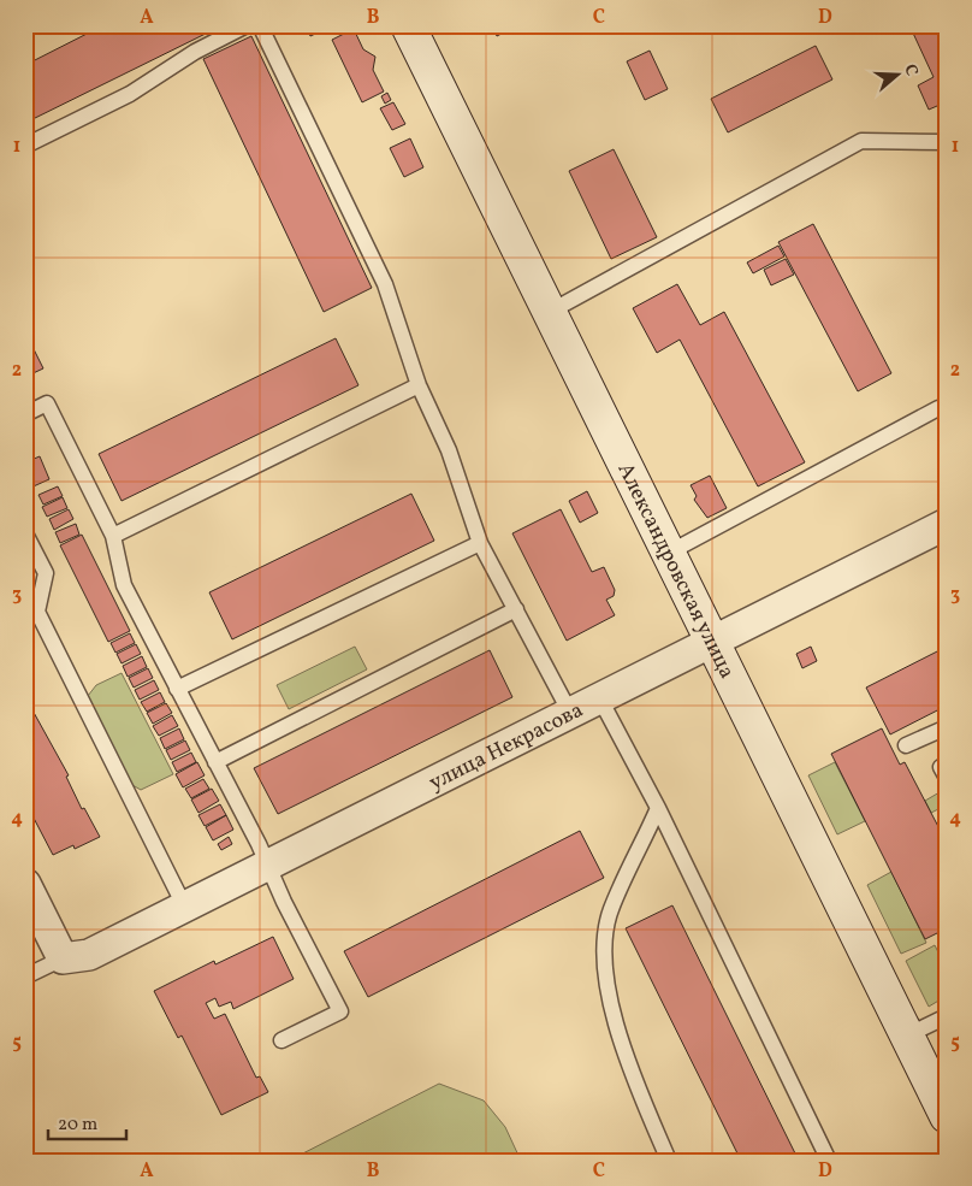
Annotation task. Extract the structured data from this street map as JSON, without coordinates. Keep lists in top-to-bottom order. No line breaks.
{"streets":{"street":["Александровская улица","улица Некрасова"]},"crossings":[["Александровская улица","улица Некрасова"]],"scale_bar":"20 m","north":"right","grid":{"columns":["A","B","C","D"],"rows":["1","2","3","4","5"]}}
